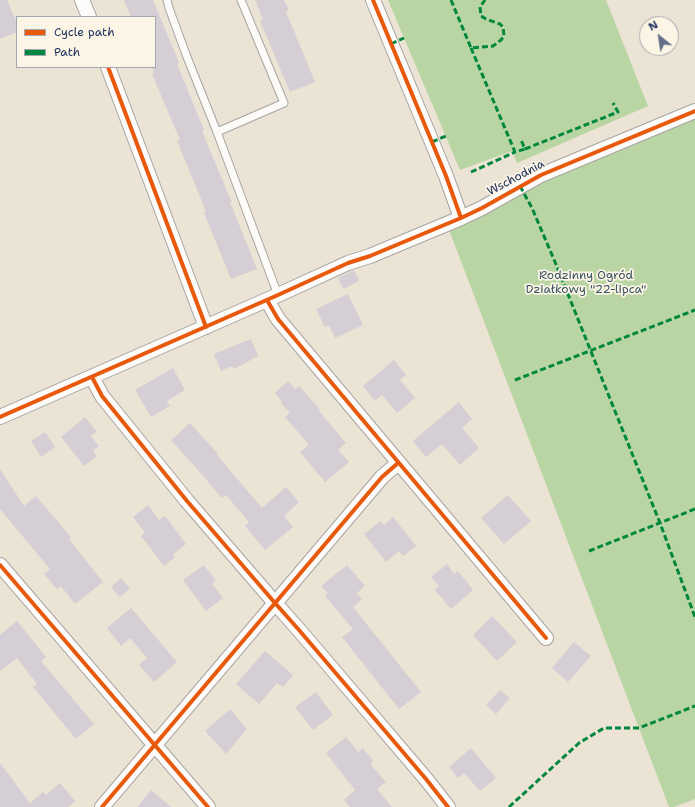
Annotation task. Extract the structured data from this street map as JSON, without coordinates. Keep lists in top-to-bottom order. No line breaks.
{"streets":{"street":["Wschodnia"]},"parks":["Rodzinny Ogród Działkowy \"22-lipca\""],"legend":["Cycle path","Path"],"north":"top left"}
